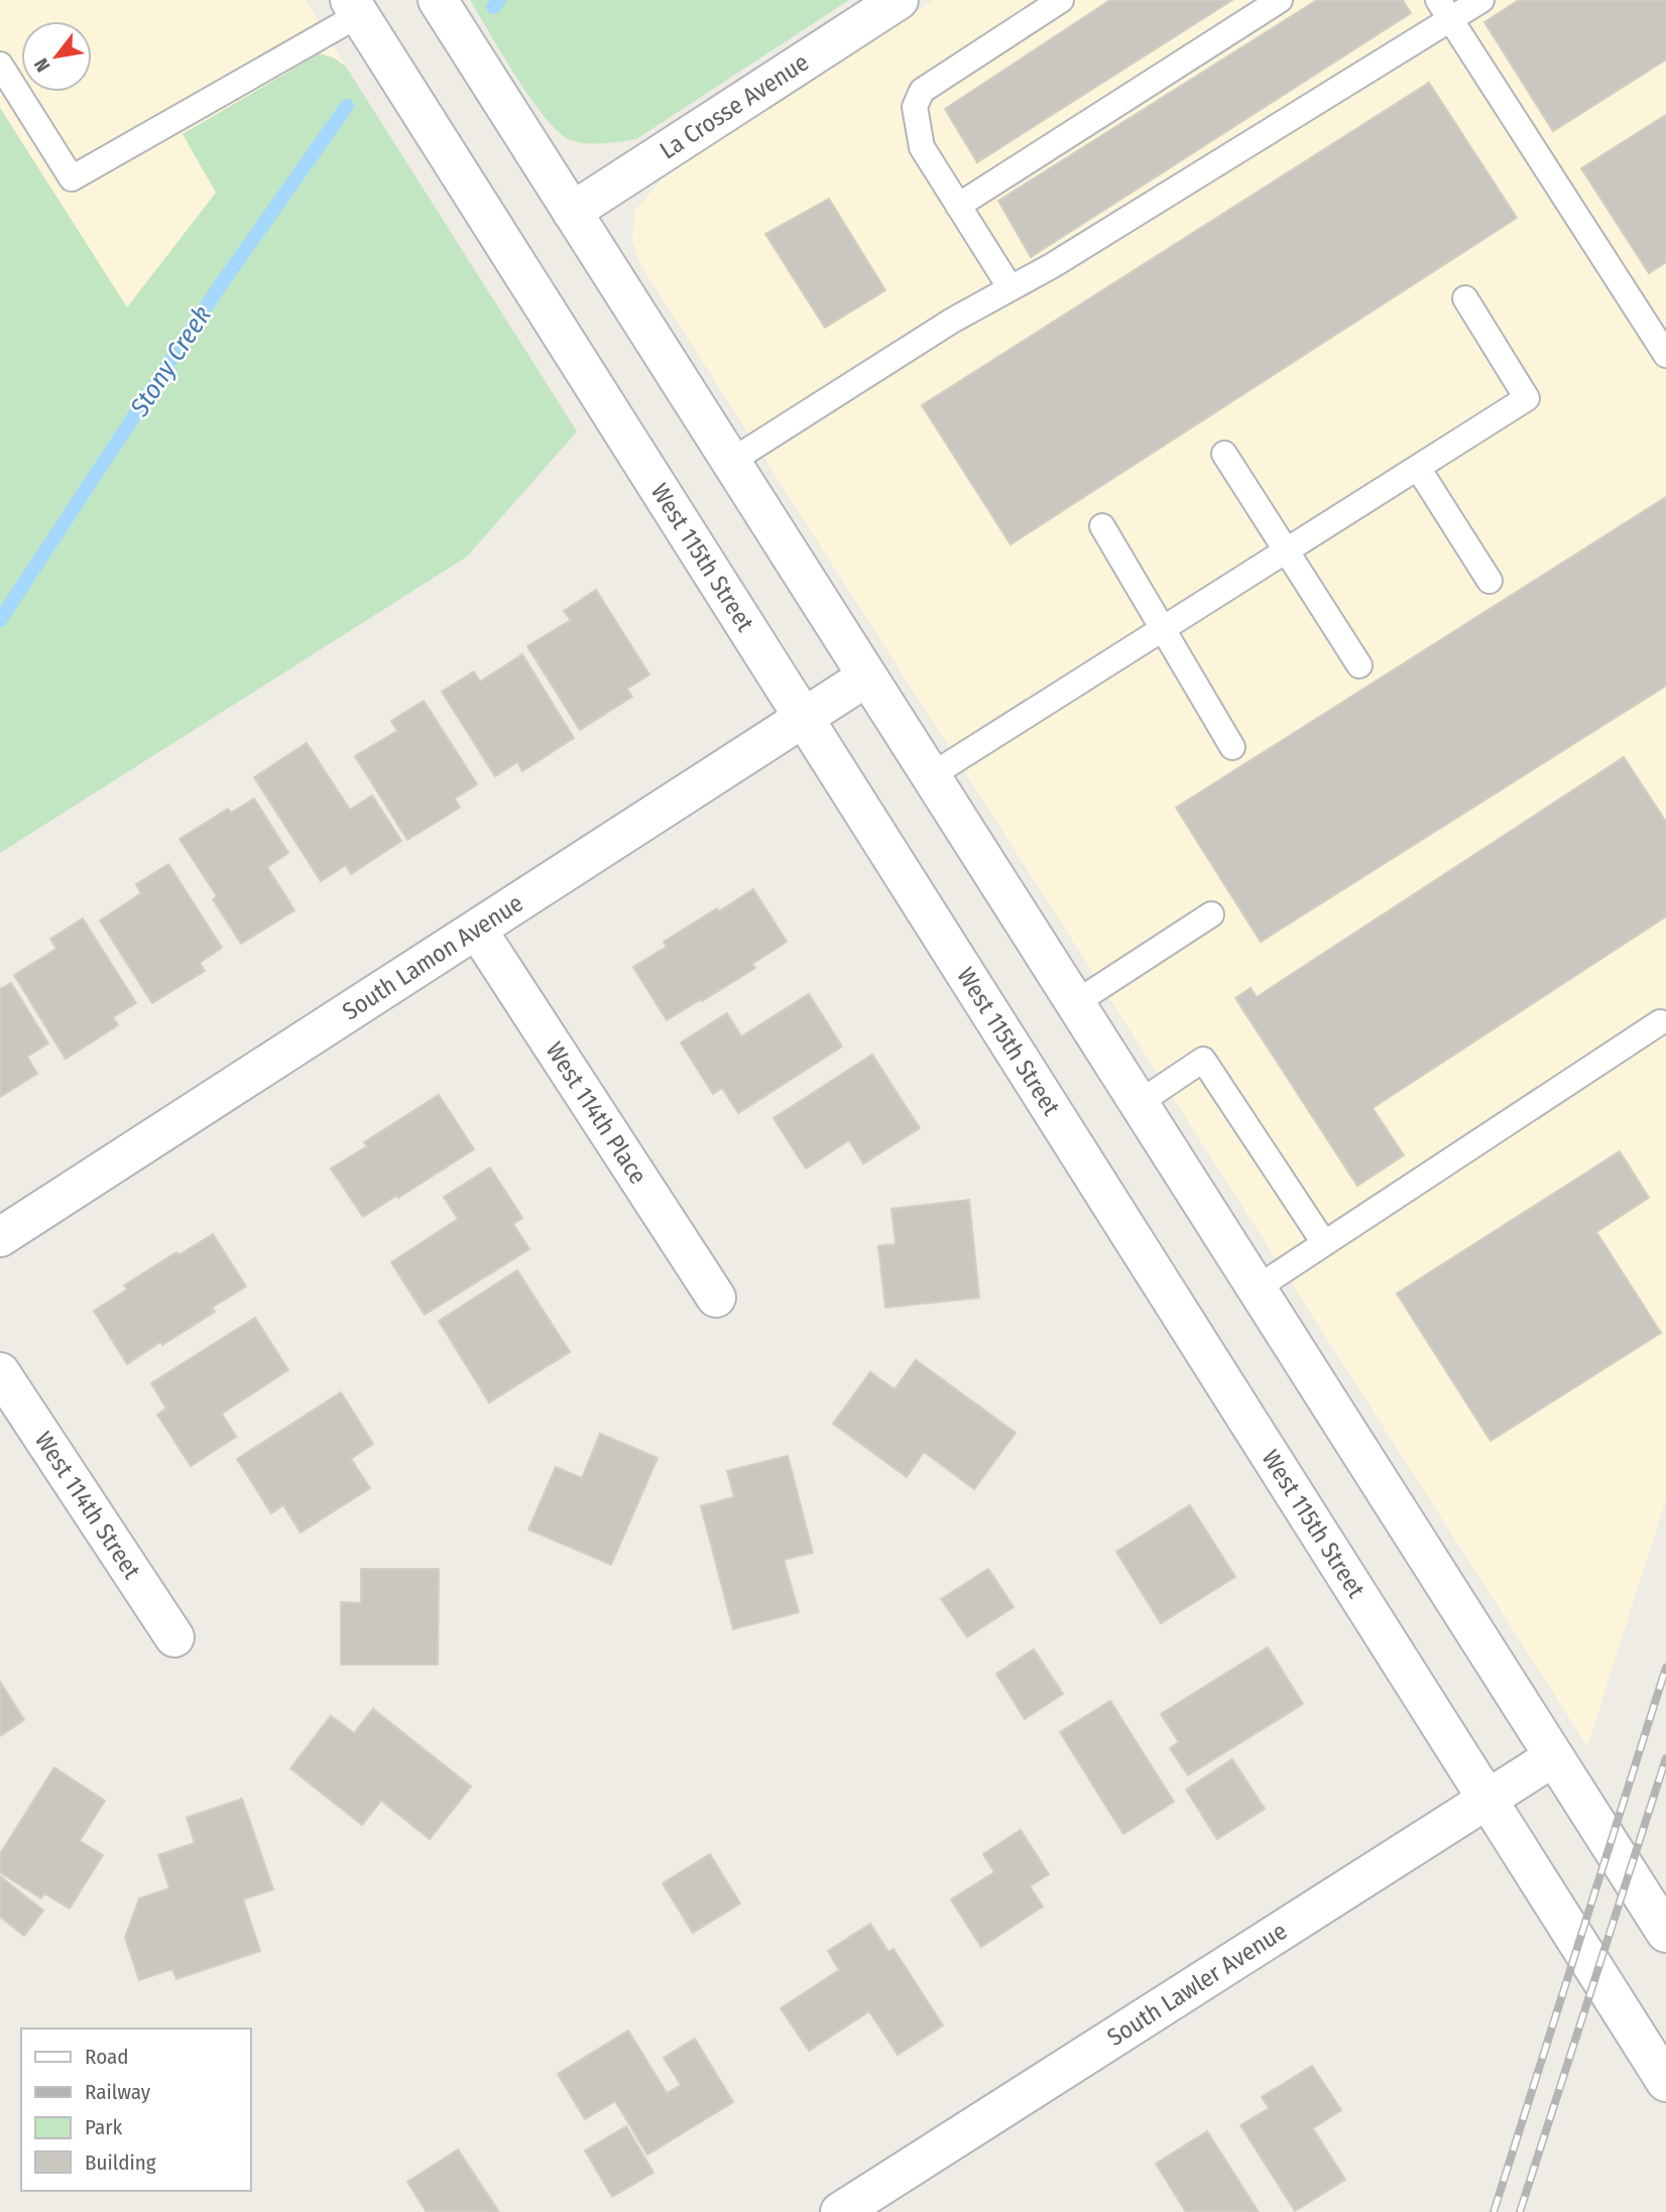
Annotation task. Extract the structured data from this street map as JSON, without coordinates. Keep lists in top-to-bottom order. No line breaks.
{"streets":{"street":["La Crosse Avenue","West 115th Street","South Lamon Avenue","West 114th Place","West 114th Street","South Lawler Avenue"]},"crossings":[["West 115th Street","South Lamon Avenue"],["West 115th Street","South Lawler Avenue"],["South Lamon Avenue","West 114th Place"]],"water":["Stony Creek"],"legend":["Road","Railway","Park","Building"],"north":"bottom left"}
